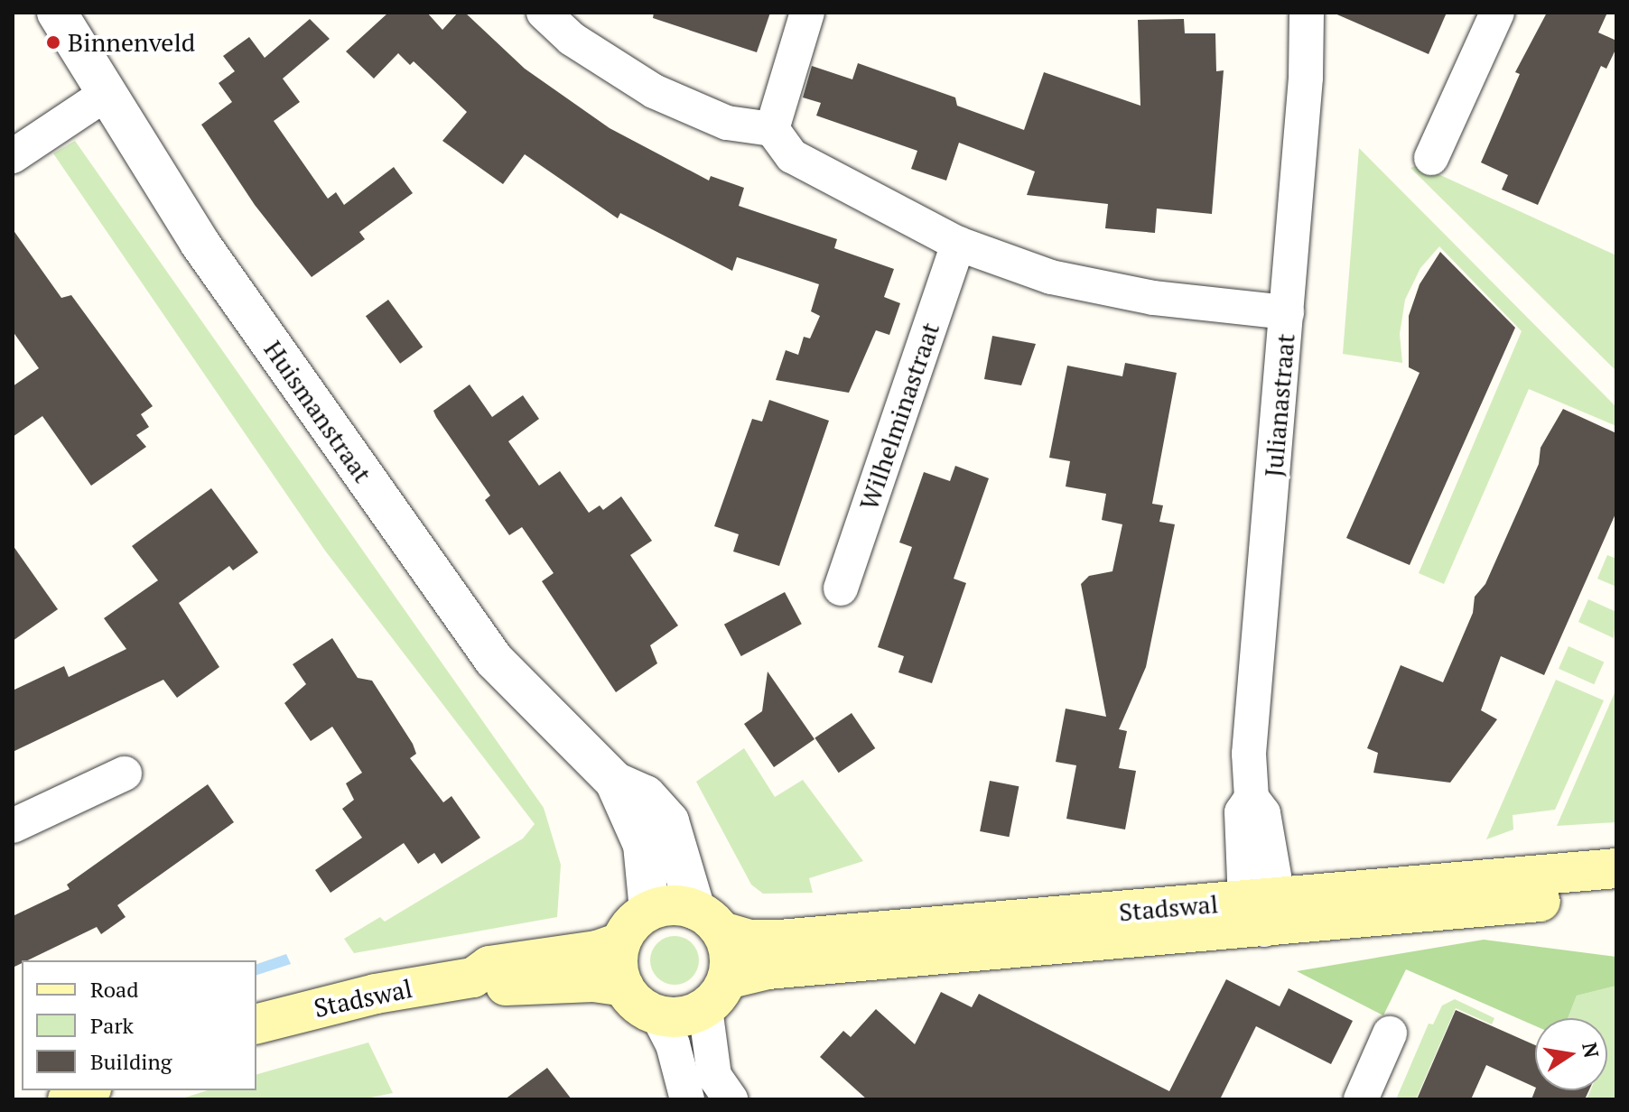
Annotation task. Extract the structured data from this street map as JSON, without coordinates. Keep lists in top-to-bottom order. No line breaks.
{"streets":{"main road":["Stadswal"],"street":["Julianastraat","Huismanstraat","Wilhelminastraat"]},"crossings":[["Julianastraat","Stadswal"],["Huismanstraat","Stadswal"]],"places":["Binnenveld"],"legend":["Road","Park","Building"],"north":"right"}
